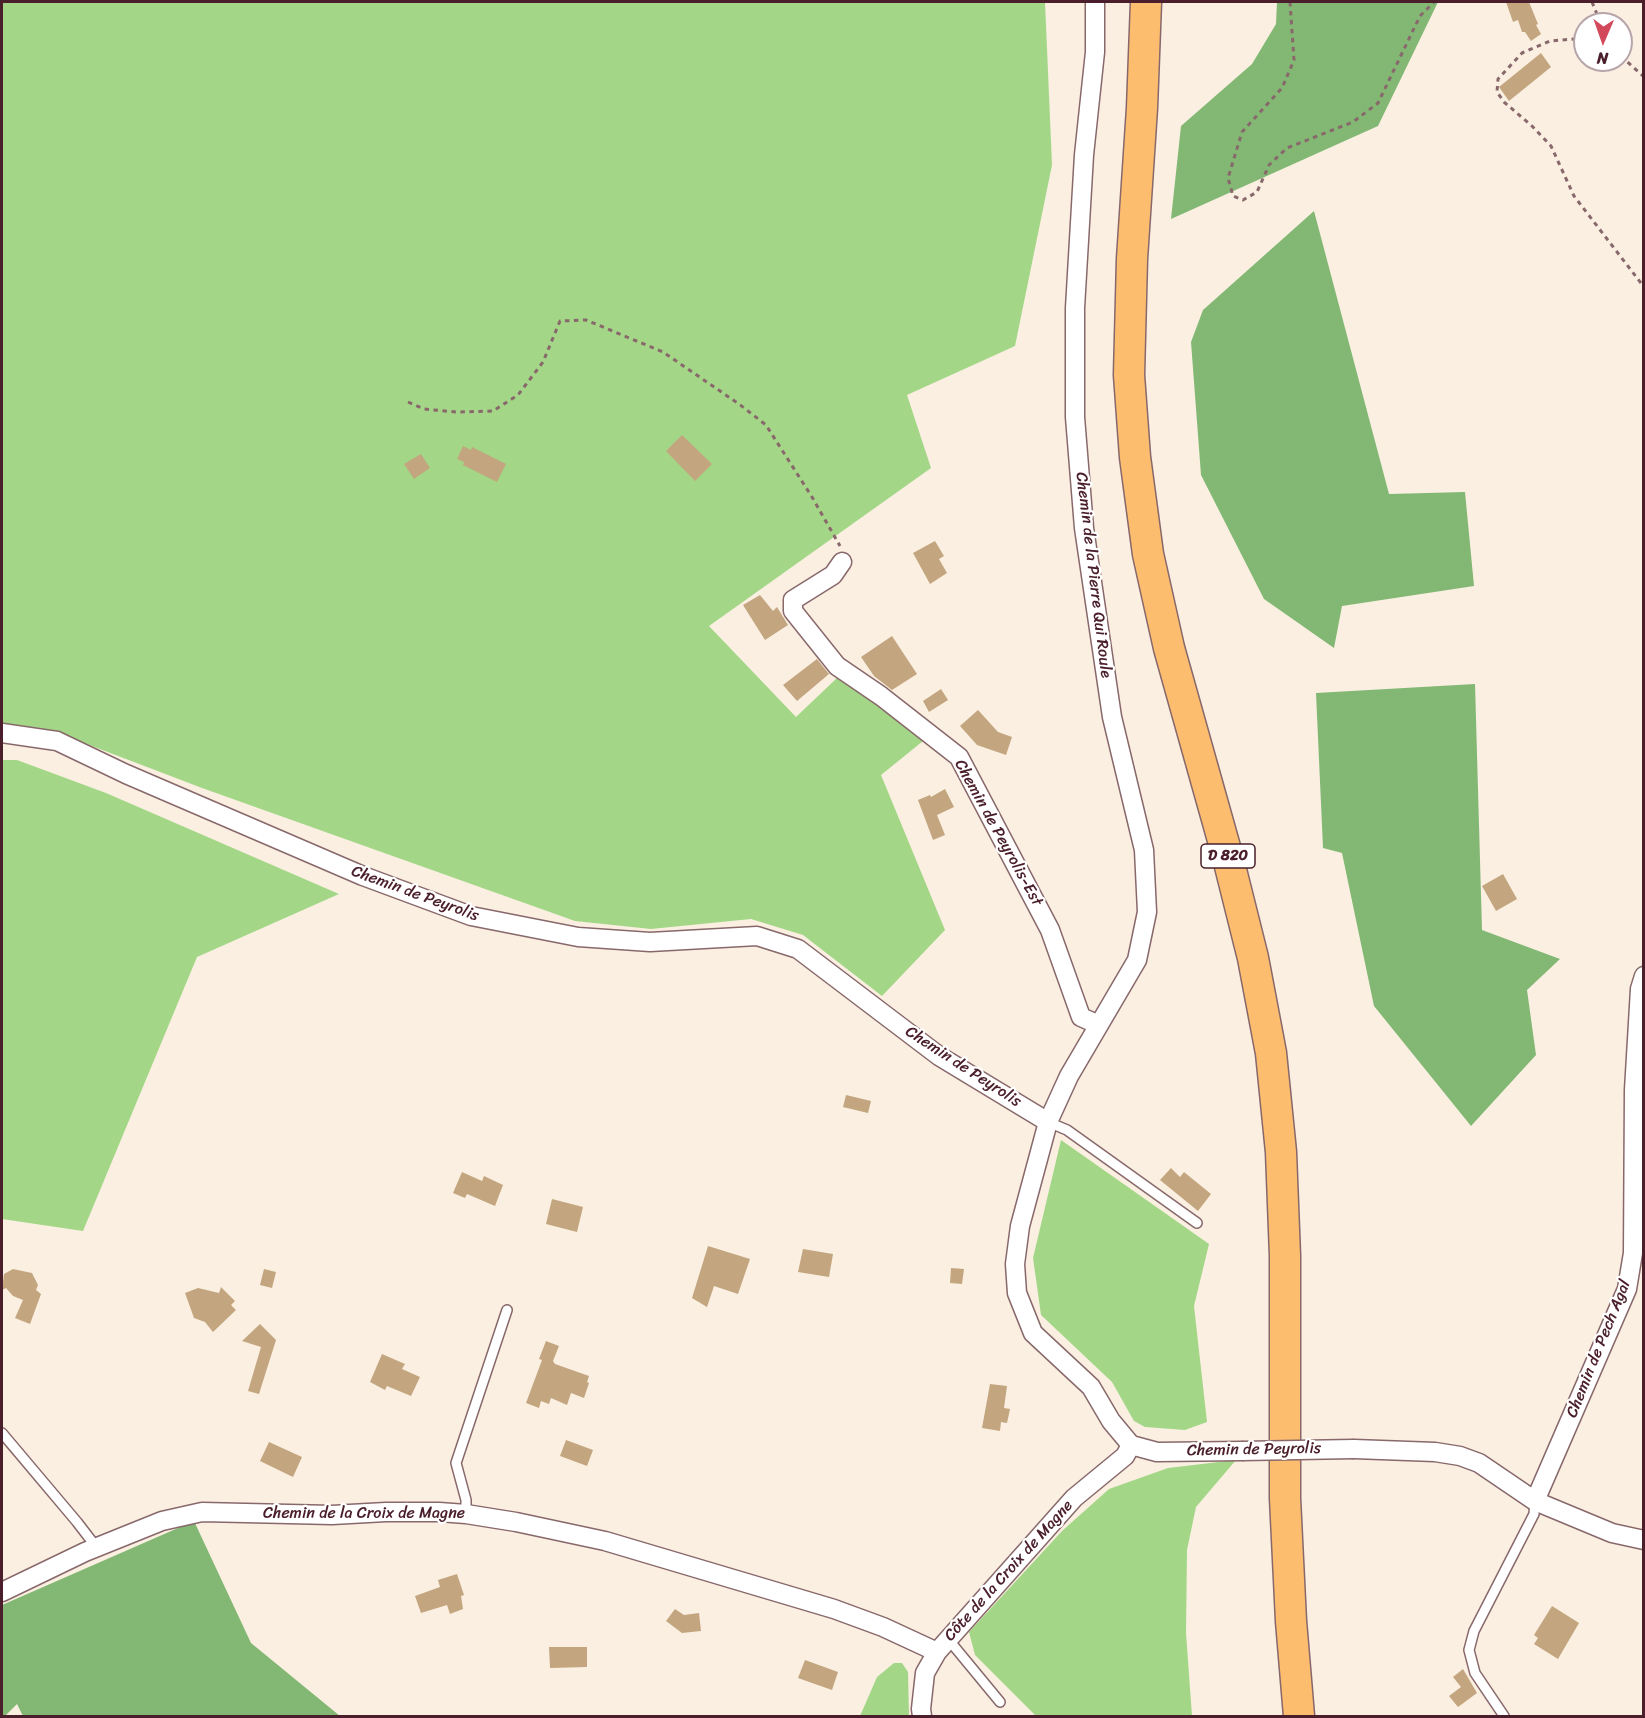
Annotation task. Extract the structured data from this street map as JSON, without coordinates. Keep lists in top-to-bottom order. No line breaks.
{"streets":{"main road":["D 820"],"street":["Chemin de la Pierre Qui Roule","Chemin de Peyrolis-Est","Chemin de Peyrolis","Chemin de Pech Agal","Chemin de la Croix de Magne","Côte de la Croix de Magne"]},"crossings":[["Chemin de la Pierre Qui Roule","Chemin de Peyrolis-Est"],["Chemin de la Pierre Qui Roule","Chemin de Peyrolis"],["Chemin de Peyrolis","Chemin de Pech Agal"],["Chemin de Peyrolis","Côte de la Croix de Magne"],["Chemin de la Croix de Magne","Côte de la Croix de Magne"]],"north":"bottom"}
